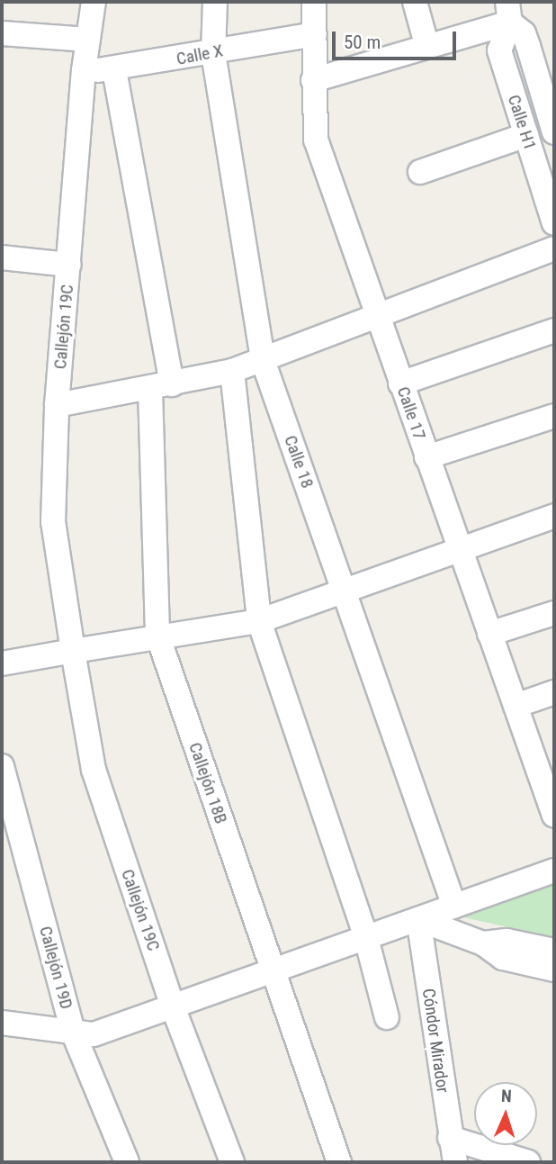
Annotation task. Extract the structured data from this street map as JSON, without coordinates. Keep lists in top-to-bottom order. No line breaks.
{"streets":{"street":["Calle X","Calle H1","Callejón 19C","Calle 17","Calle 18","Callejón 18B","Callejón 19D","Cóndor Mirador"]},"crossings":[["Calle X","Callejón 19C"],["Calle X","Calle 17"],["Calle X","Calle 18"],["Calle X","Callejón 18B"]],"scale_bar":"50 m","north":"top"}
